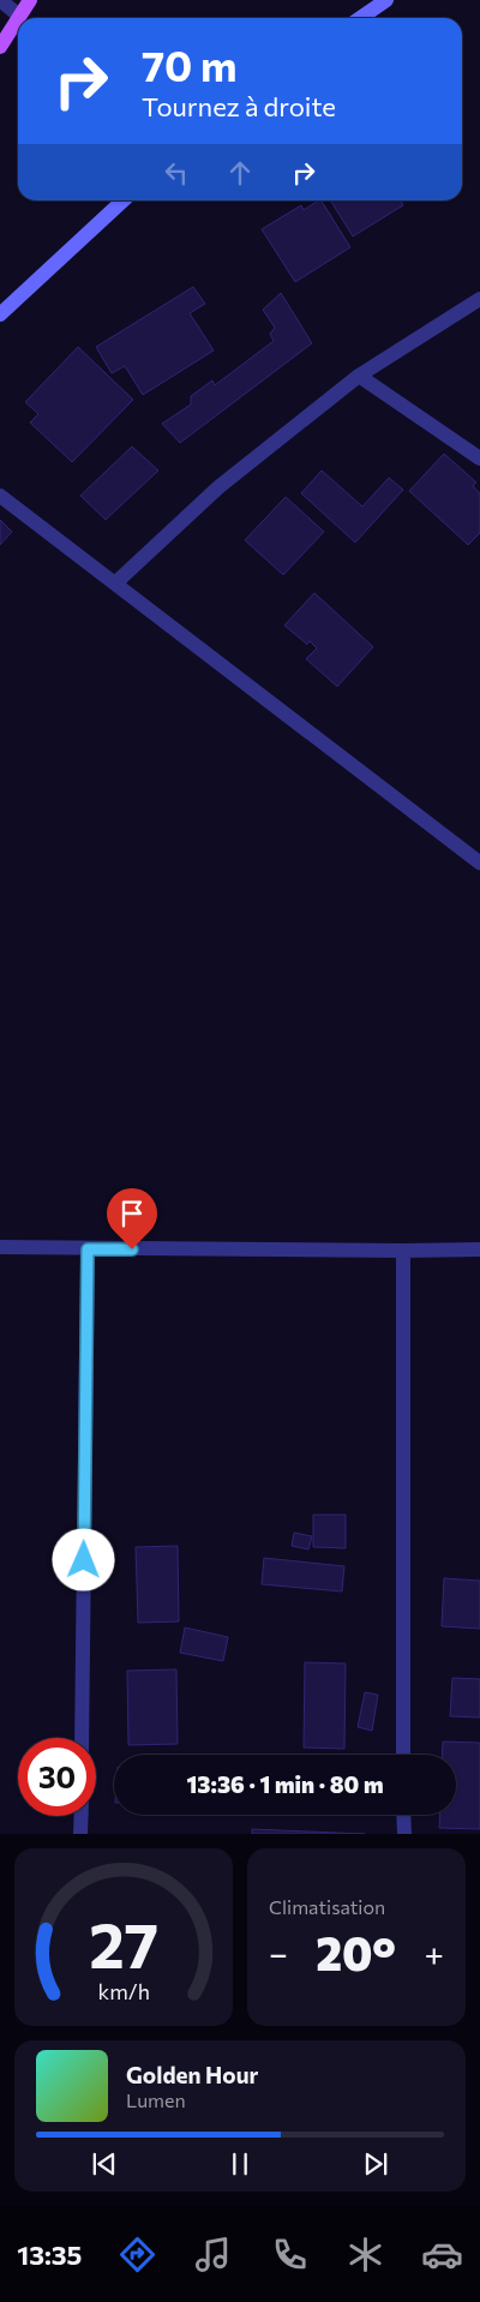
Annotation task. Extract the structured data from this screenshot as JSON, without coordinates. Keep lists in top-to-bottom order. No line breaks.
{"page":{"turn":["70 m","Tournez à droite"],"limit":"30","trip":"13:36 · 1 min · 80 m","tile":"Climatisation","heat":["−","20°","+"],"song":["Golden Hour","Lumen"],"tabs":"13:35","gauge":["27","km/h"]}}
